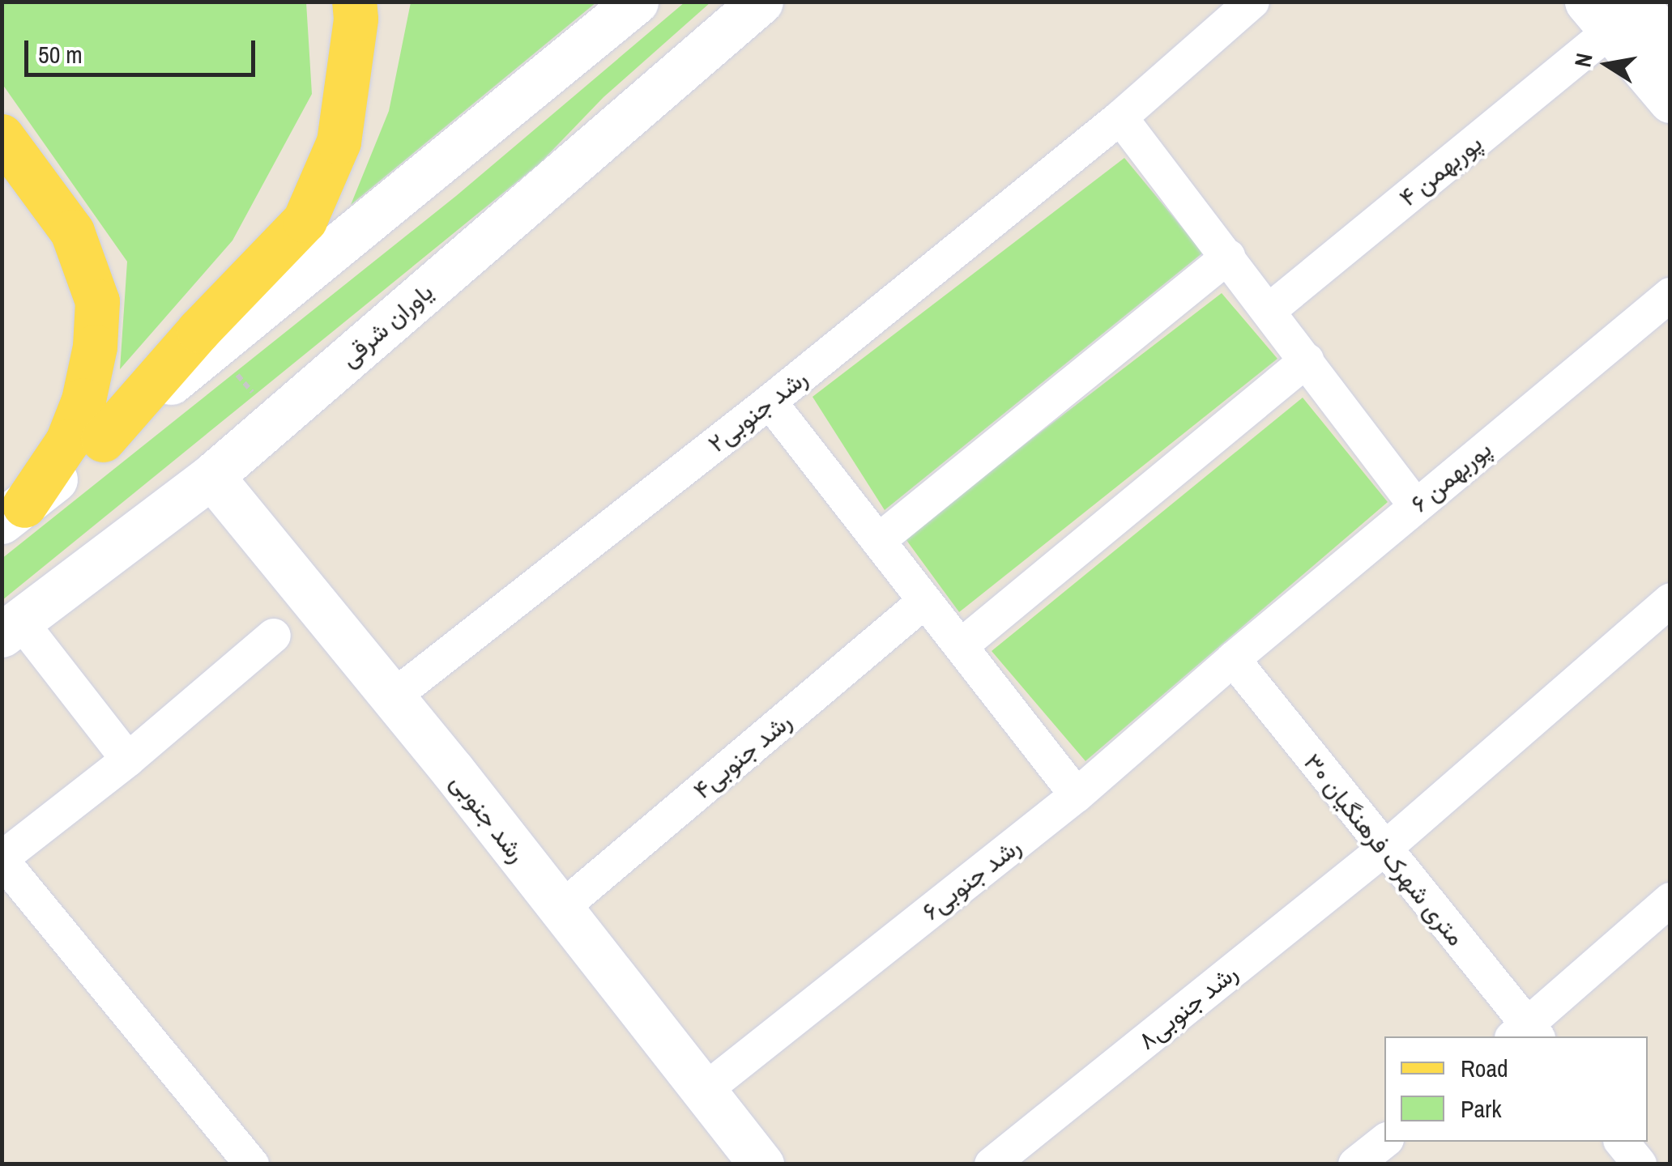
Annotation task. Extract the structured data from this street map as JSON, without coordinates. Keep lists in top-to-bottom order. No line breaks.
{"streets":{"main road":["یاوران شرقی","رشد جنوبی"],"street":["پوربهمن ۴","رشد جنوبی۲","پوربهمن ۶","رشد جنوبی۴","۳۰ متری شهرک فرهنگیان","رشد جنوبی۶","رشد جنوبی۸"]},"crossings":[["یاوران شرقی","رشد جنوبی"],["رشد جنوبی۲","رشد جنوبی"],["پوربهمن ۶","۳۰ متری شهرک فرهنگیان"],["پوربهمن ۶","رشد جنوبی۶"],["رشد جنوبی۴","رشد جنوبی"],["رشد جنوبی","رشد جنوبی۶"],["۳۰ متری شهرک فرهنگیان","رشد جنوبی۶"],["۳۰ متری شهرک فرهنگیان","رشد جنوبی۸"]],"legend":["Road","Park"],"scale_bar":"50 m","north":"left"}
